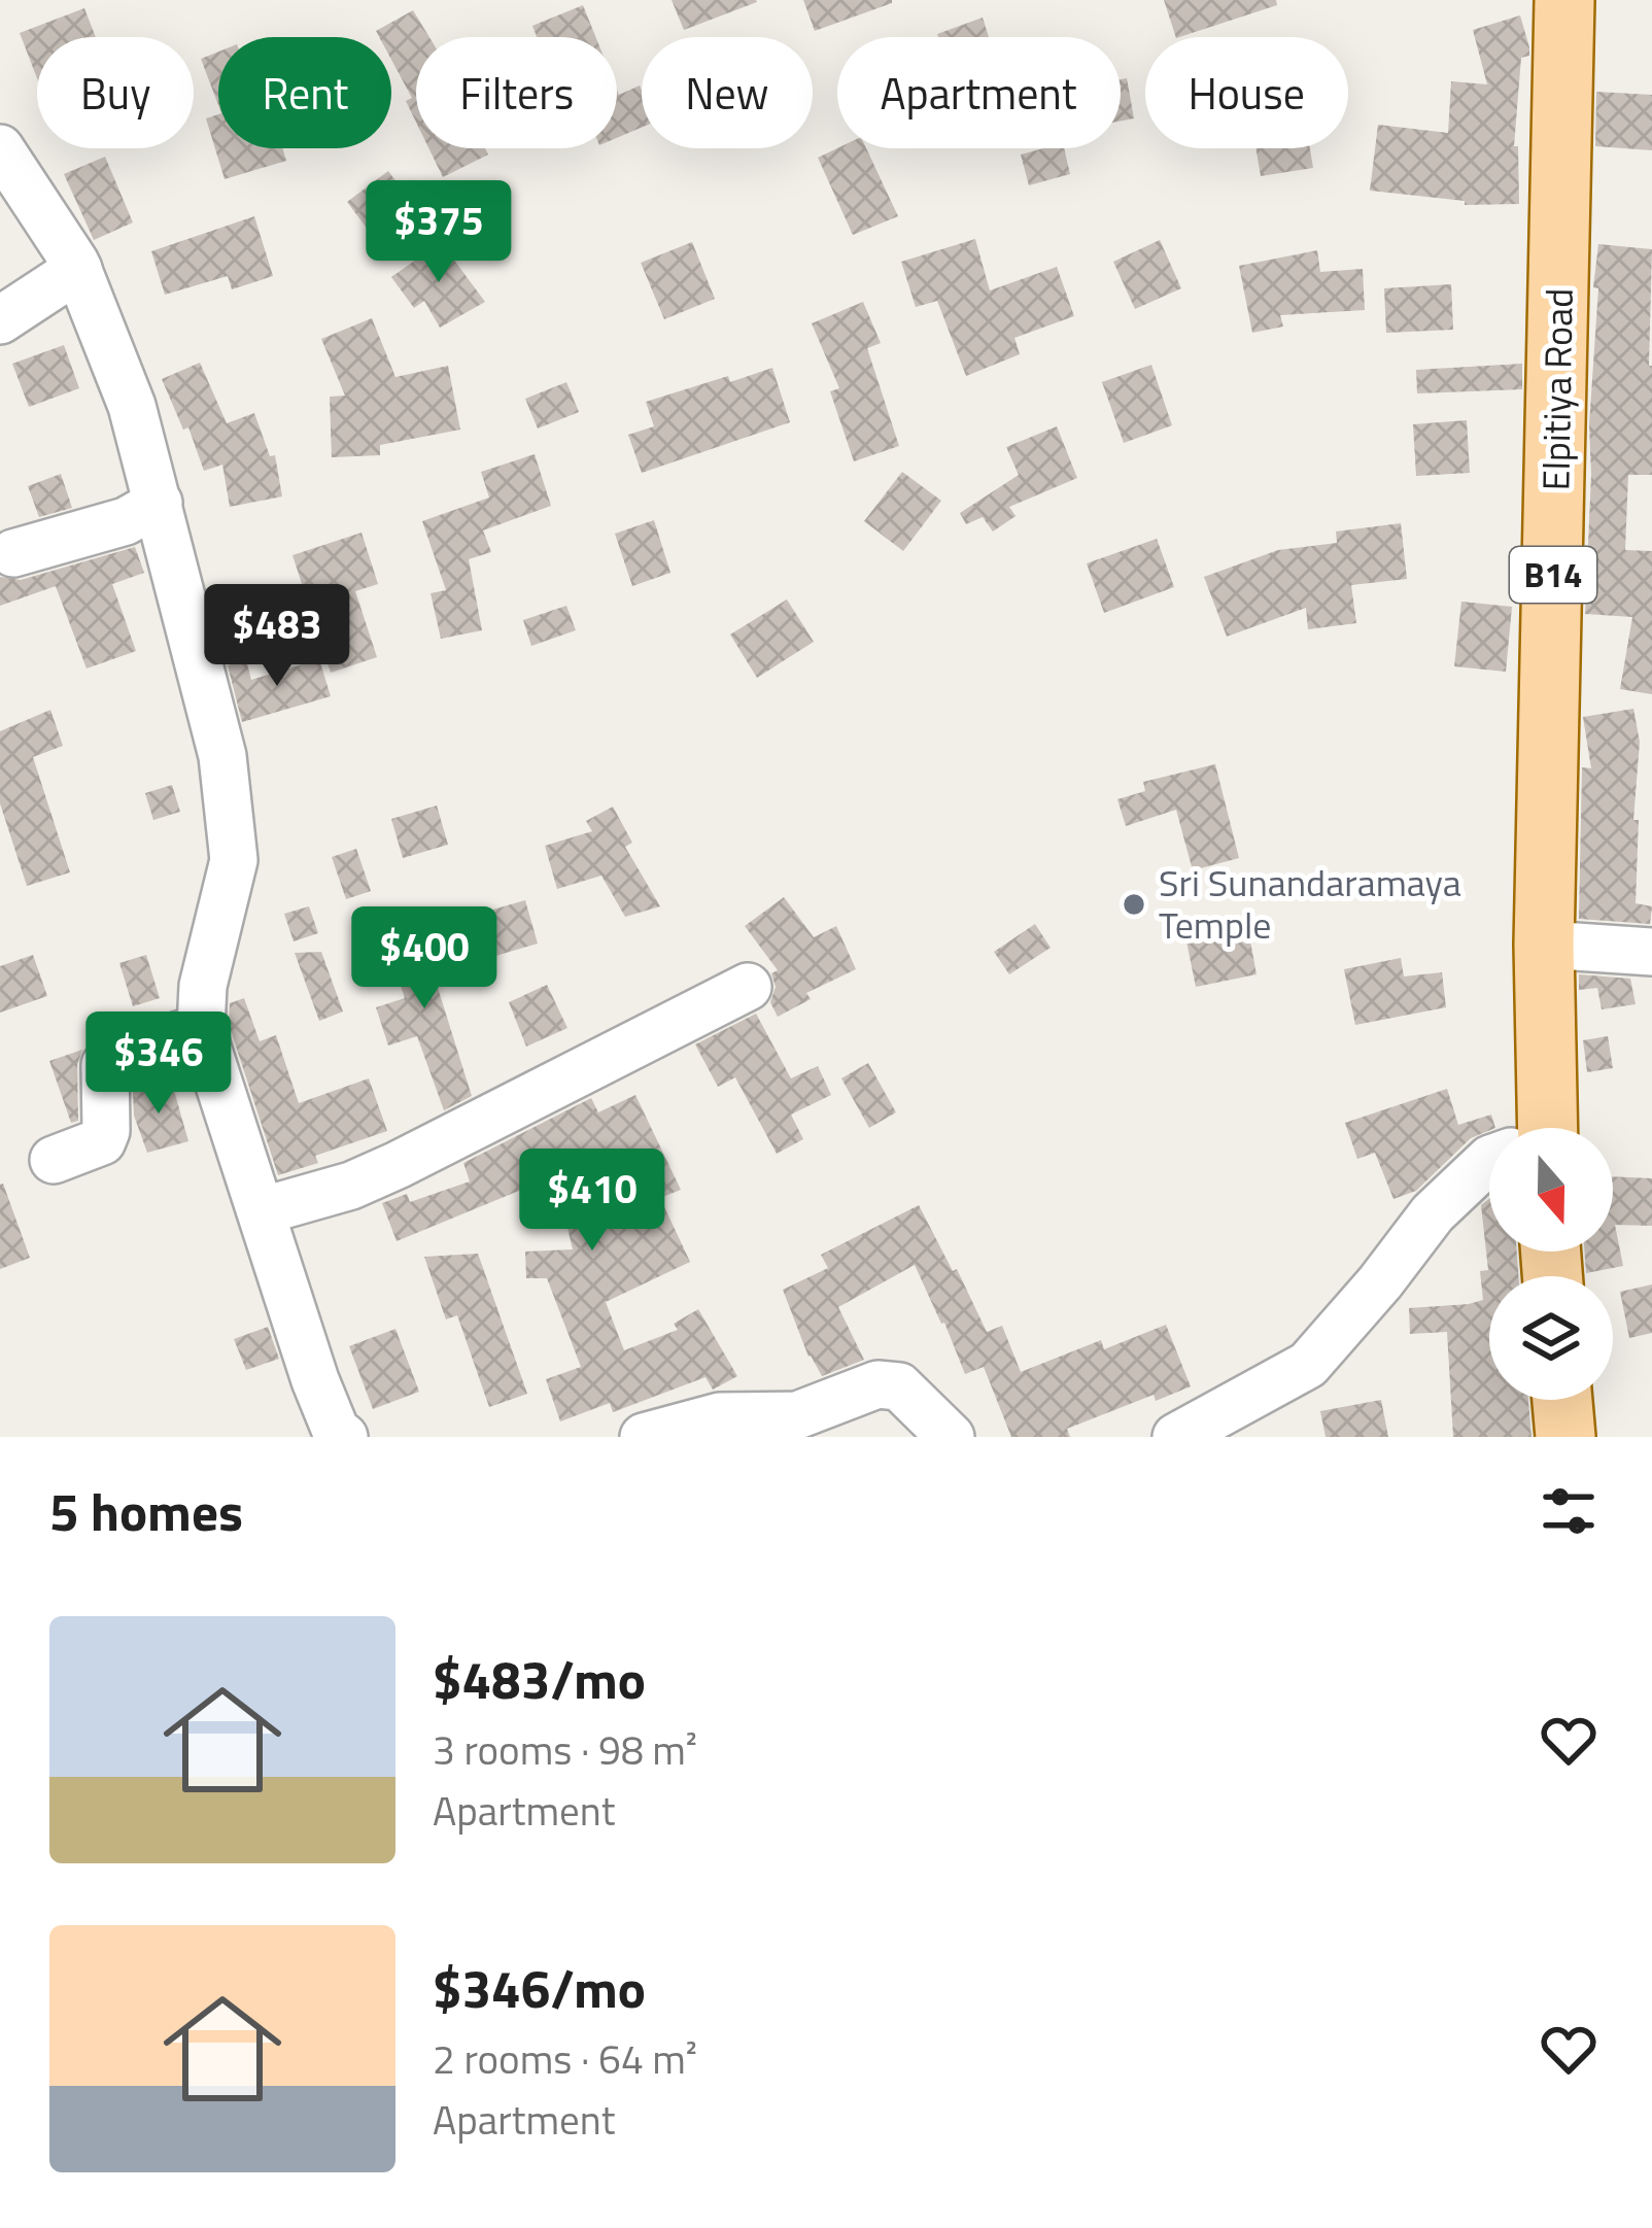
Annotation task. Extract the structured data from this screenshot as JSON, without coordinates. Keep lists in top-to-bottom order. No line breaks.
{"streets":{"main road":["Elpitiya Road","B14"]},"places":["Sri Sunandaramaya Temple"],"north":"bottom","page":{"chip":["Buy","Rent","Filters","New","Apartment","House"],"price":["$375","$483","$400","$346","$410"],"heading":"5 homes","list":[{"name":"$483/mo","note":"3 rooms · 98 m² · Apartment"},{"name":"$346/mo","note":"2 rooms · 64 m² · Apartment"}]}}
